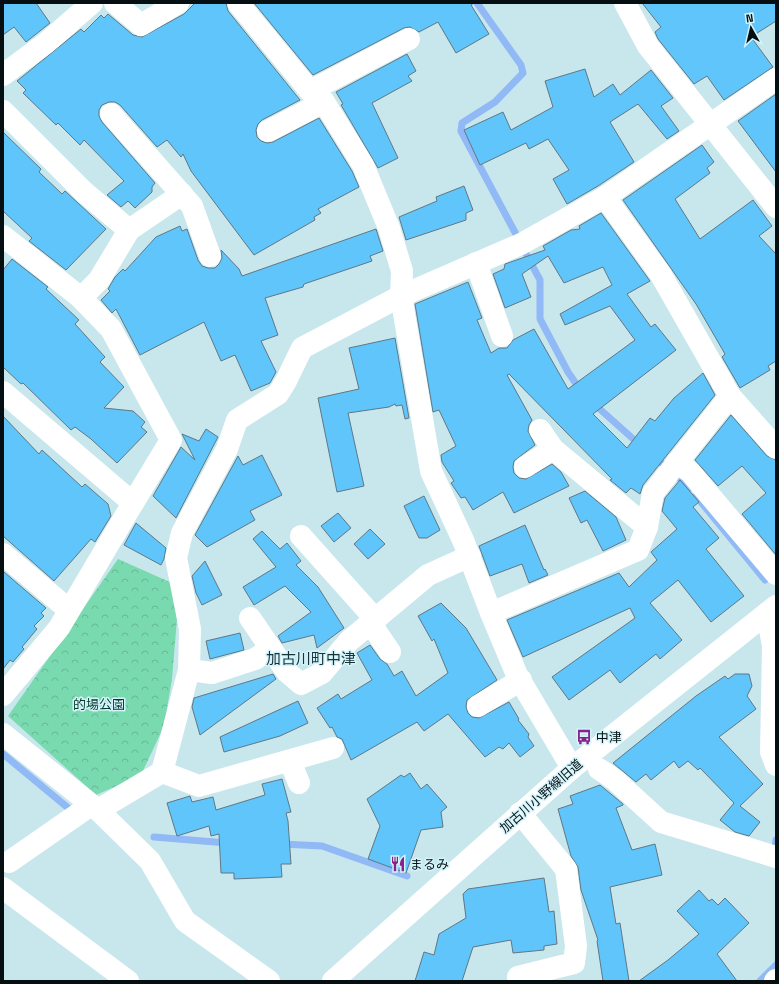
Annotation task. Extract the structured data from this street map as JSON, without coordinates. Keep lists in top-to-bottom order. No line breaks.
{"streets":{"street":["加古川小野線旧道"]},"districts":["加古川町中津"],"parks":["的場公園"],"places":{"bus stop":["中津"],"restaurant":["まるみ"]},"north":"top"}
